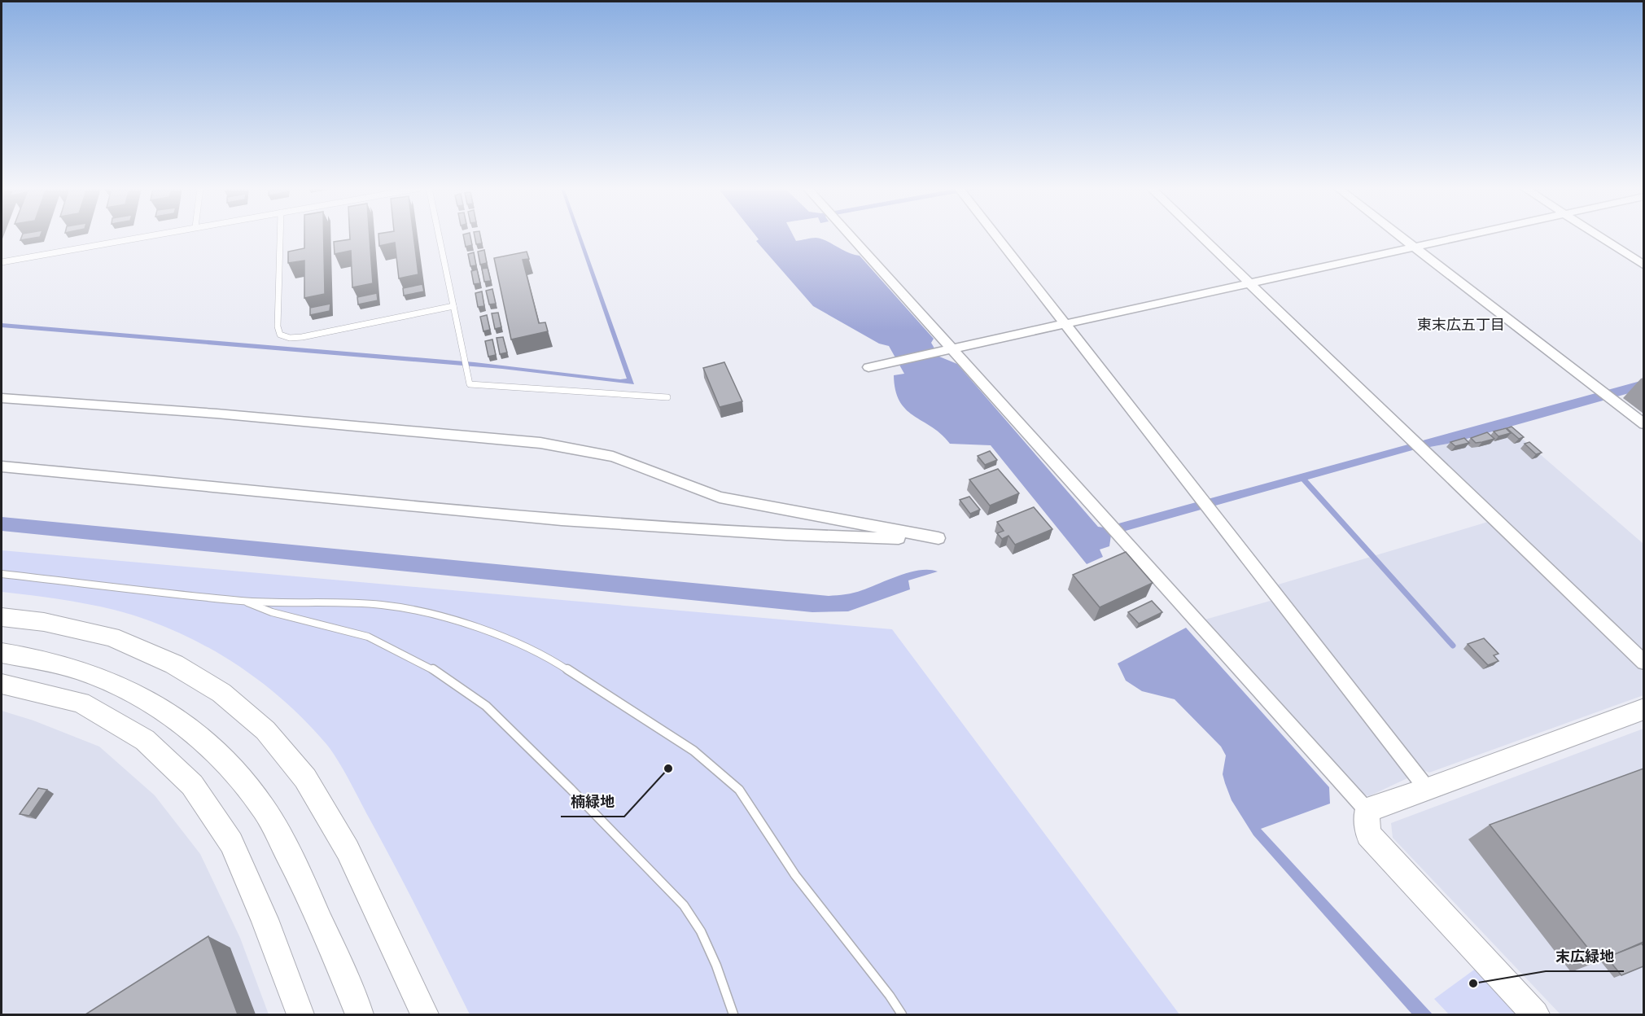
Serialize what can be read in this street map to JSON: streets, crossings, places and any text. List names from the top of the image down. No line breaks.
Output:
{"districts":["東末広五丁目"],"places":["楠緑地","末広緑地"]}
